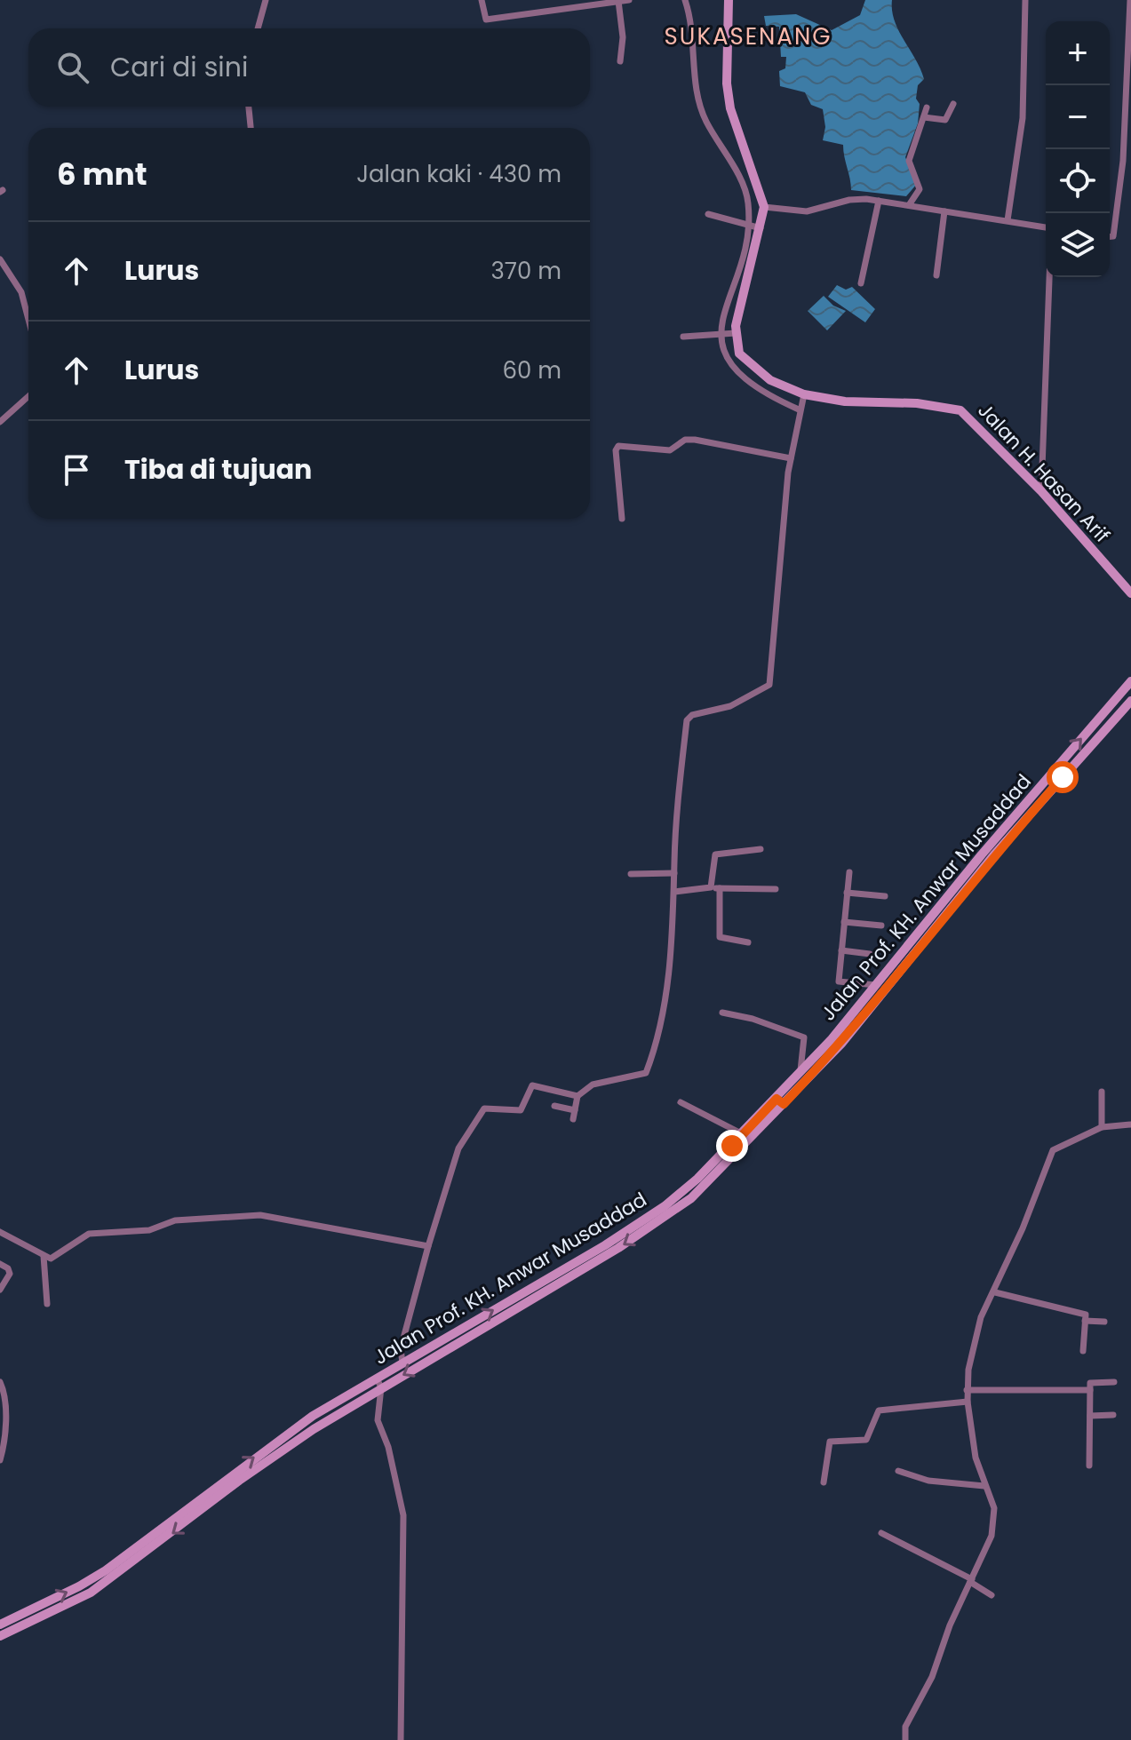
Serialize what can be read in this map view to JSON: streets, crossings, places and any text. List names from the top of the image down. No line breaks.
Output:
{"streets":{"street":["Jalan H. Hasan Arif","Jalan Prof. KH. Anwar Musaddad"]},"districts":["SUKASENANG"],"page":{"map_buttons":["+","−"],"search":"Cari di sini","heading":["6 mnt","Jalan kaki · 430 m"],"list":[["Lurus","370 m"],["Lurus","60 m"],"Tiba di tujuan"]}}
